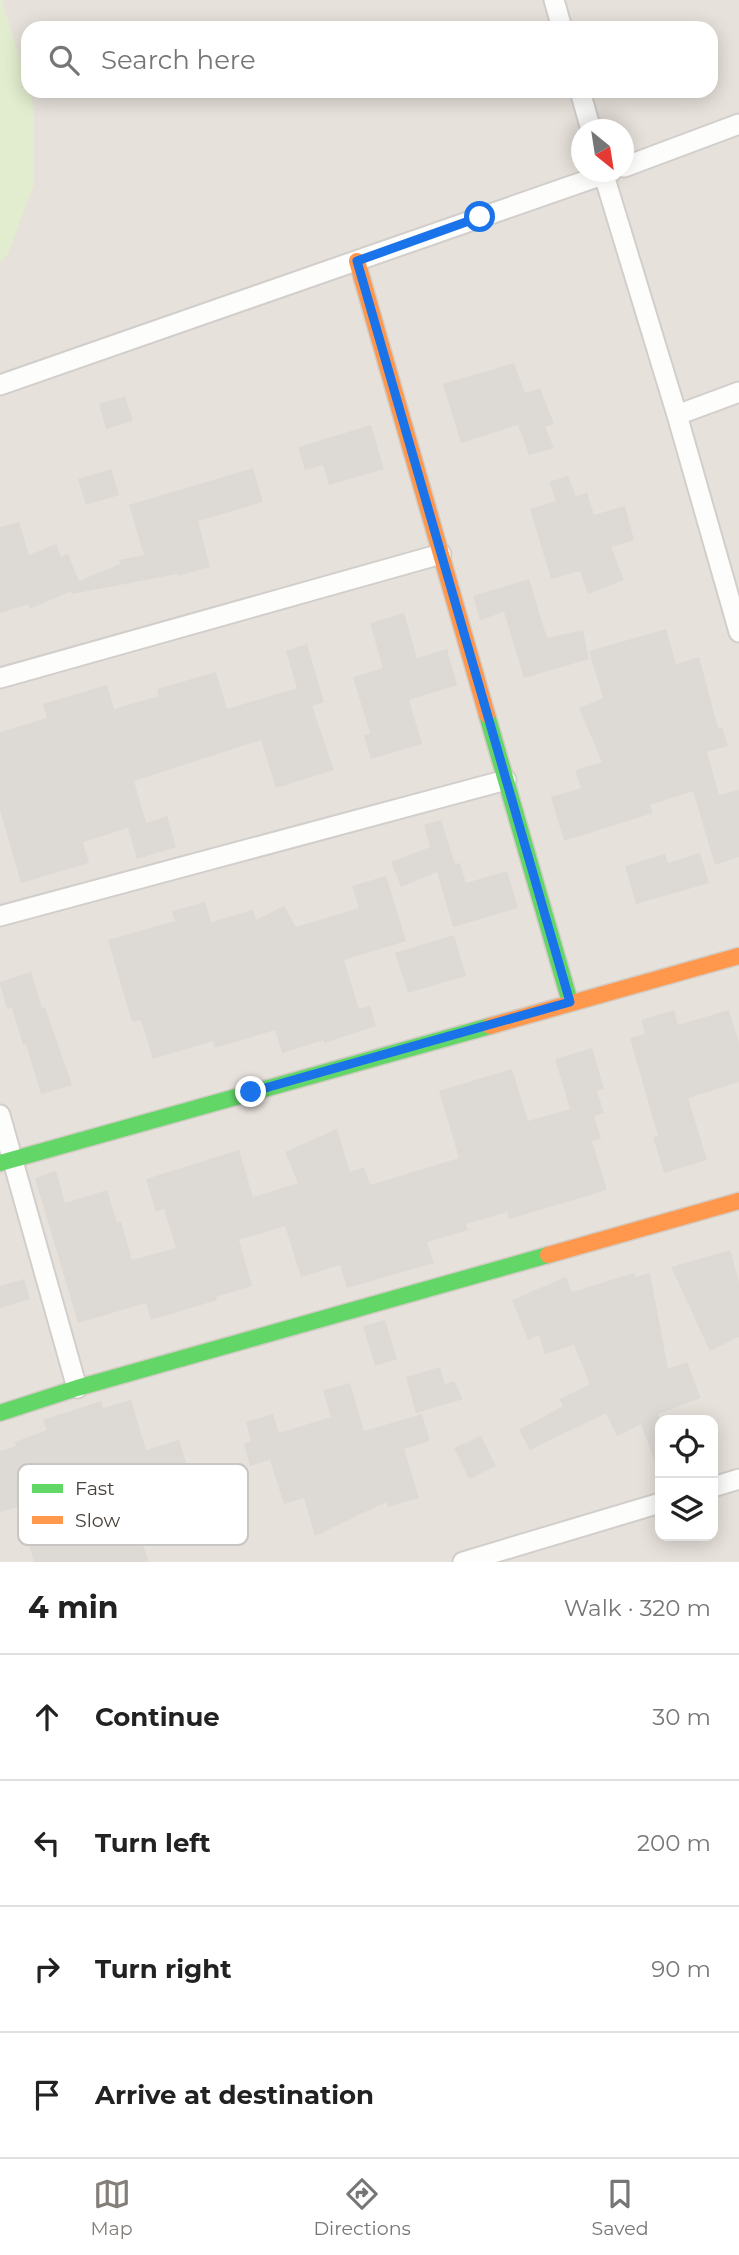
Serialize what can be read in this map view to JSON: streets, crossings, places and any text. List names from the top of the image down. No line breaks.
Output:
{"legend":["Fast","Slow"],"north":"bottom right","page":{"search":"Search here","heading":["4 min","Walk · 320 m"],"list":[["Continue","30 m"],["Turn left","200 m"],["Turn right","90 m"],"Arrive at destination"],"nav":["Map","Directions","Saved"]}}
